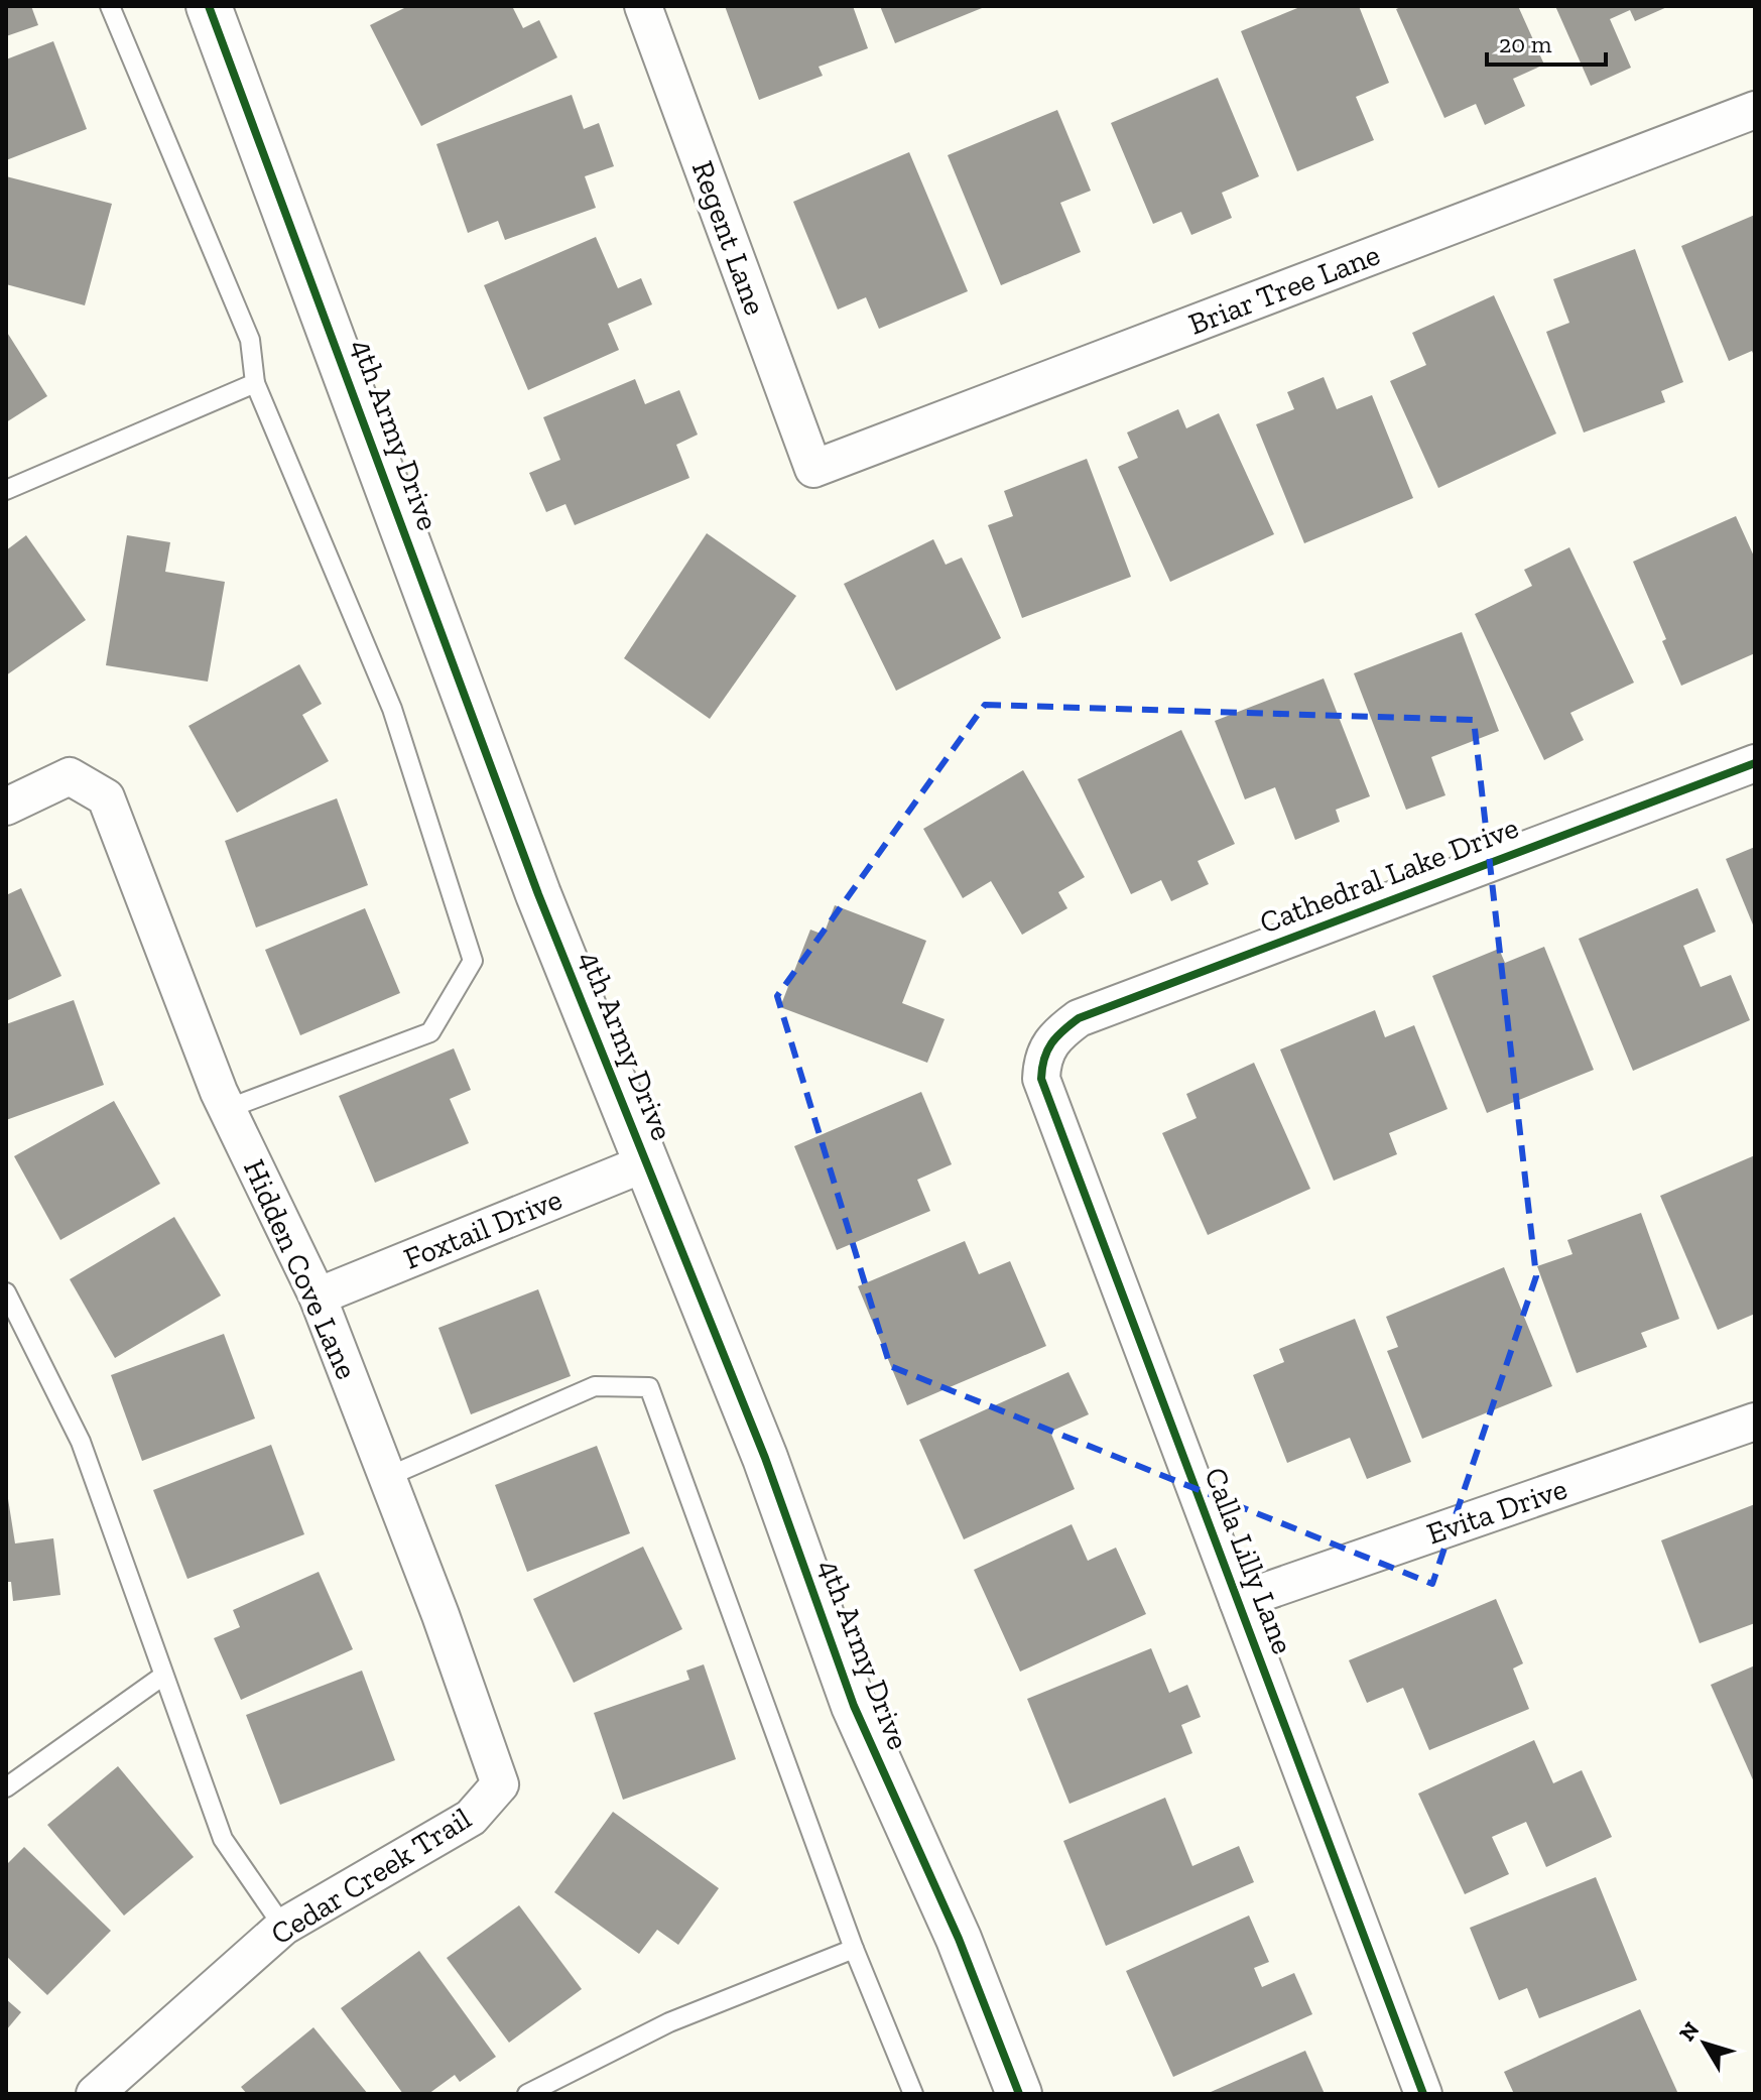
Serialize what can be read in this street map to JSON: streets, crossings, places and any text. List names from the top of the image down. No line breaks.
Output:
{"streets":{"street":["Regent Lane","Briar Tree Lane","4th Army Drive","Cathedral Lake Drive","Foxtail Drive","Hidden Cove Lane","Evita Drive","Calla Lilly Lane","Cedar Creek Trail"]},"crossings":[["Regent Lane","Briar Tree Lane"],["4th Army Drive","Foxtail Drive"],["Cathedral Lake Drive","Calla Lilly Lane"],["Foxtail Drive","Hidden Cove Lane"],["Hidden Cove Lane","Cedar Creek Trail"],["Evita Drive","Calla Lilly Lane"]],"scale_bar":"20 m","north":"top left"}
